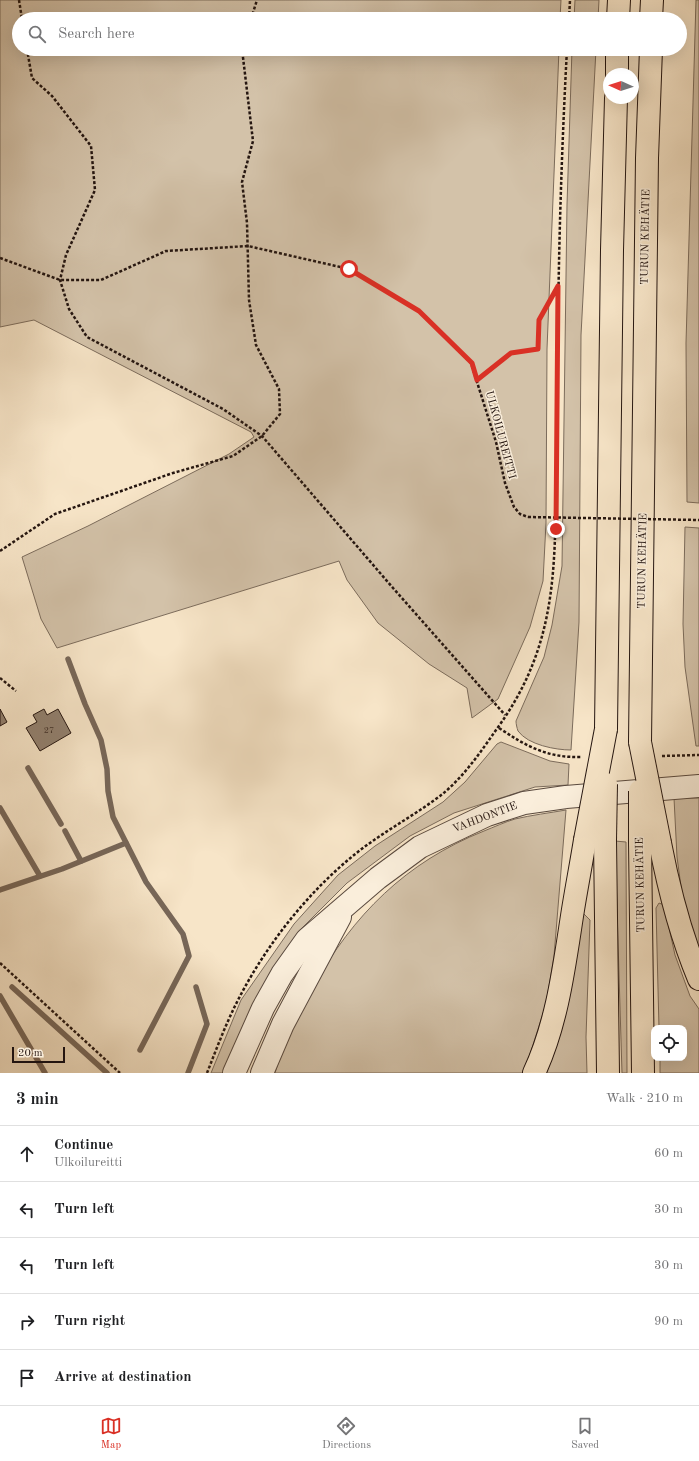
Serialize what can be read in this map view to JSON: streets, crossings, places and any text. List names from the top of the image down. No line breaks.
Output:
{"streets":{"highway":["TURUN KEHÄTIE"],"street":["VAHDONTIE"],"path":["ULKOILUREITTI"]},"house_numbers":["27"],"scale_bar":"20 m","north":"left","page":{"search":"Search here","scale":"20 m","heading":["3 min","Walk · 210 m"],"list":[["Continue","Ulkoilureitti","60 m"],["Turn left","30 m"],["Turn left","30 m"],["Turn right","90 m"],"Arrive at destination"],"nav":["Map","Directions","Saved"]}}
